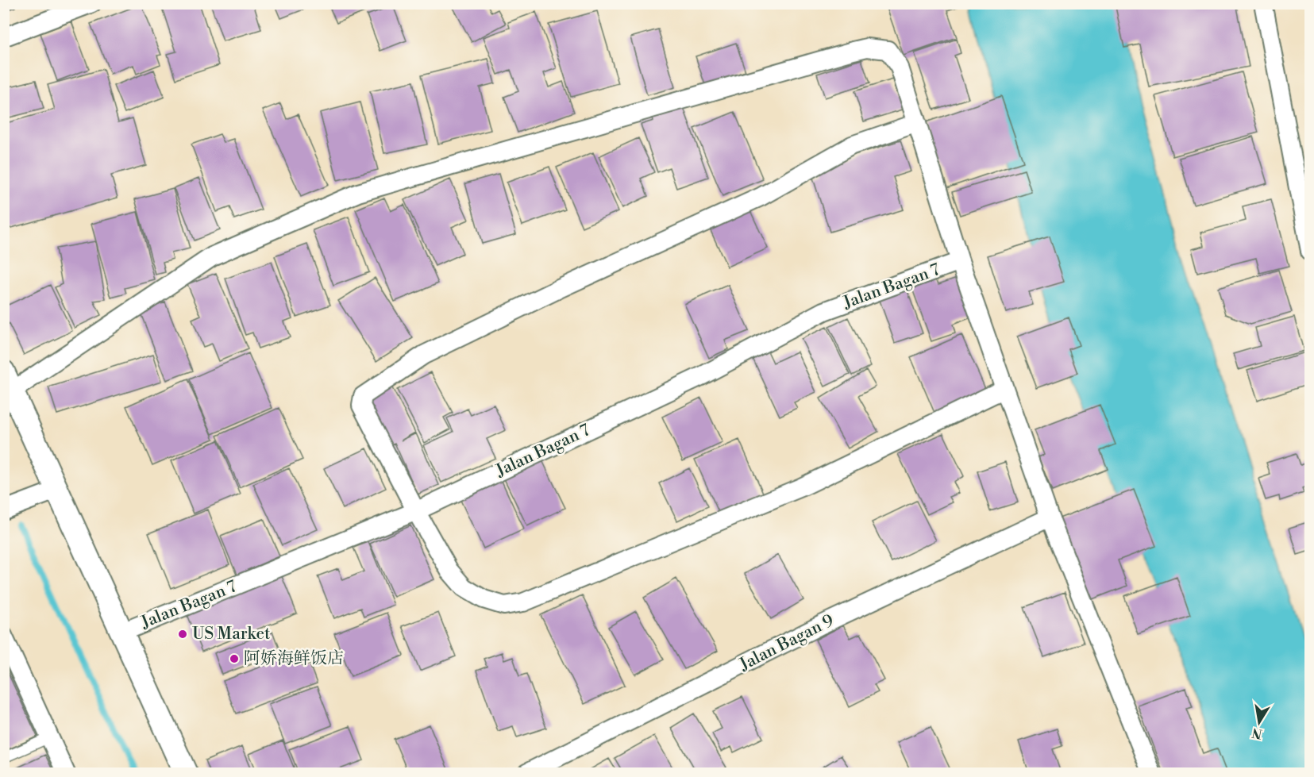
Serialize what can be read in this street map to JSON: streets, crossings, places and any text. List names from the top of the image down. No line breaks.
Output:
{"streets":{"street":["Jalan Bagan 7","Jalan Bagan 9"]},"places":["US Market","阿娇海鲜饭店"],"north":"bottom"}
